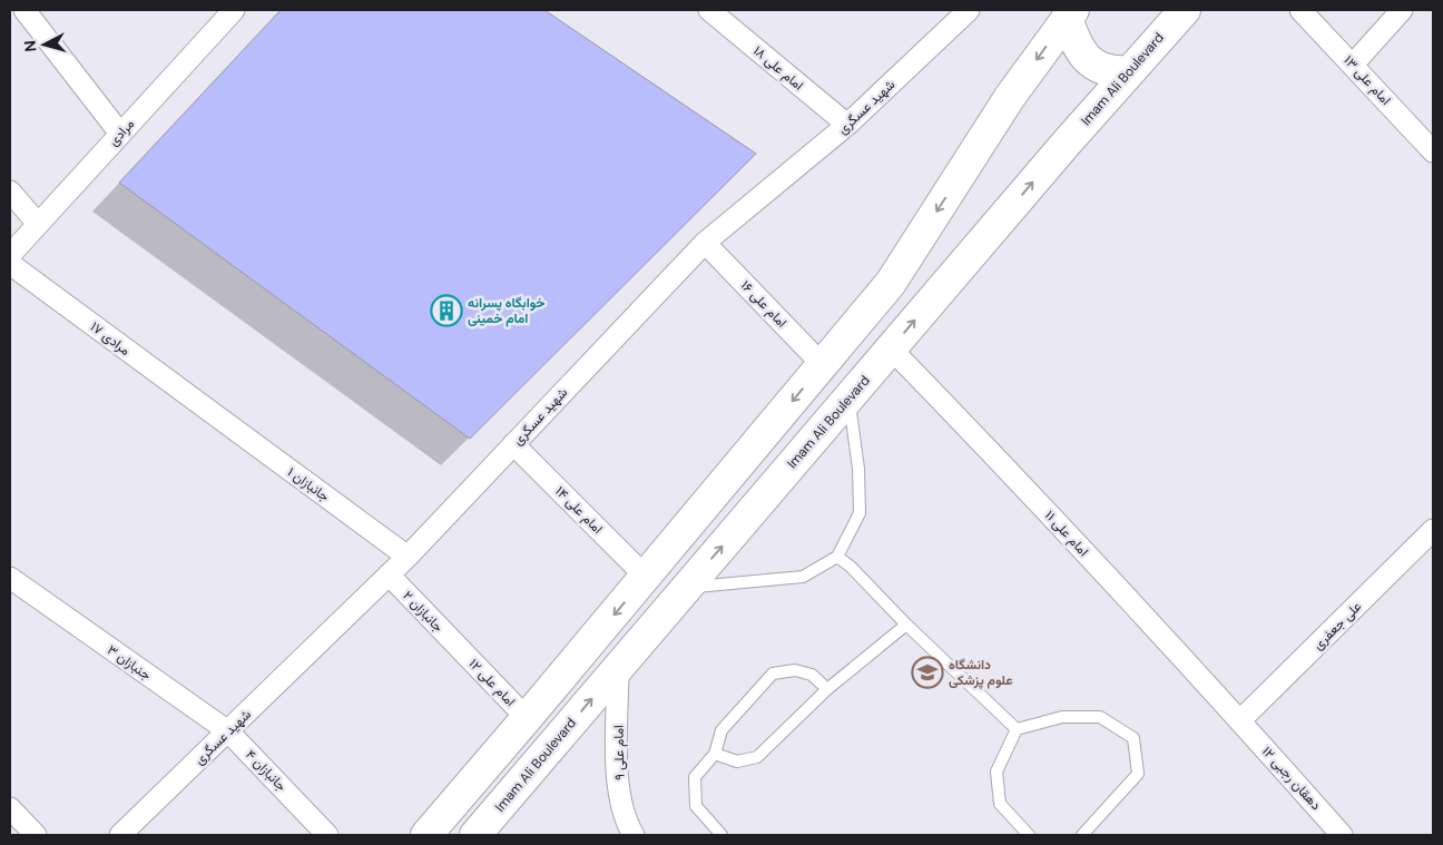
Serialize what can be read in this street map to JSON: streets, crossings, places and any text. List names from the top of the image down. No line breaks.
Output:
{"streets":{"main road":["Imam Ali Boulevard"],"street":["امام علی ۱۸","امام علی ۱‍۳","شهید عسگری","مرادی","امام علی ۱۶","مرادی ۱۷","جانبازان ۱","امام علی ۱۴","امام علی ۱۱","جانبازان ۲","علی جعفری","جنبازان ۳","امام علی ۱۲","امام علی ۹","جانبازان ۴","دهقان رجبی ۱۲"]},"crossings":[["امام علی ۱۸","شهید عسگری"],["Imam Ali Boulevard","امام علی ۱۱"],["Imam Ali Boulevard","امام علی ۹"],["شهید عسگری","امام علی ۱۶"],["شهید عسگری","جانبازان ۱"],["شهید عسگری","امام علی ۱۴"],["شهید عسگری","جانبازان ۲"],["شهید عسگری","جنبازان ۳"],["شهید عسگری","جانبازان ۴"],["مرادی ۱۷","جانبازان ۱"],["امام علی ۱۱","علی جعفری"],["امام علی ۱۱","دهقان رجبی ۱۲"],["جانبازان ۲","امام علی ۱۲"],["علی جعفری","دهقان رجبی ۱۲"],["جنبازان ۳","جانبازان ۴"]],"places":{"building":["خوابگاه پسرانه امام خمینی"],"school or university":["دانشگاه علوم پزشکی"]},"north":"left"}
